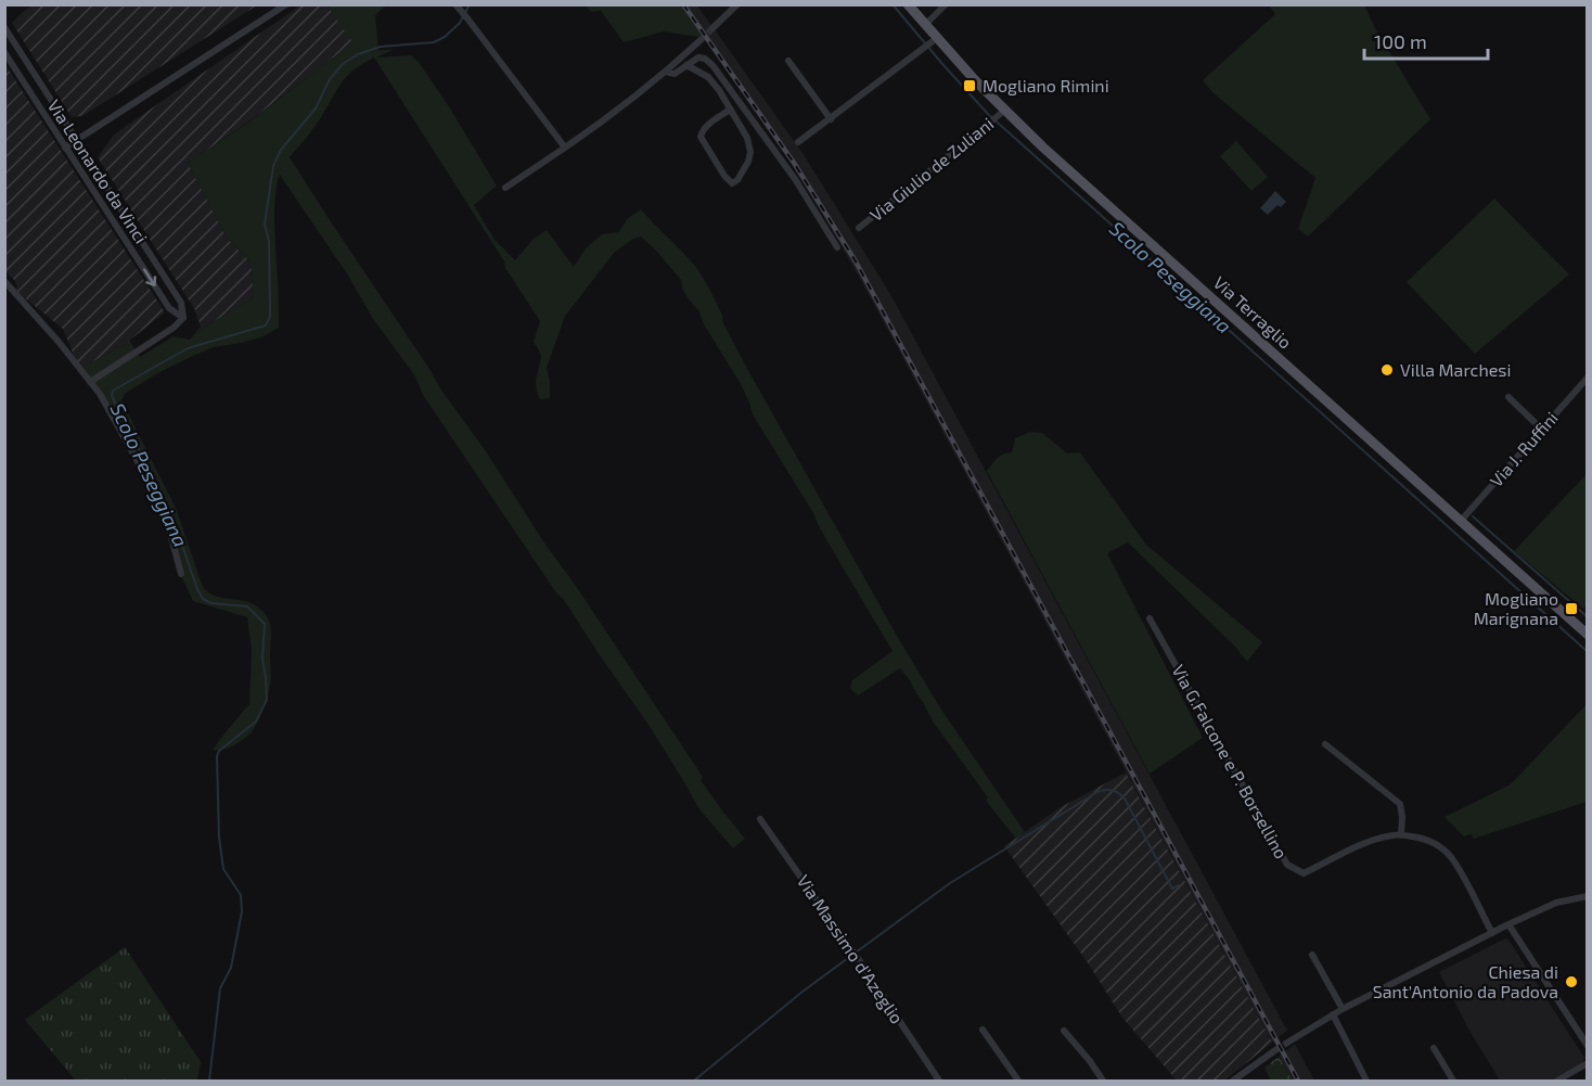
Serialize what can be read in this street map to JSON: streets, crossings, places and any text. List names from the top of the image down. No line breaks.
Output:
{"streets":{"main road":["Via Terraglio"],"street":["Via Giulio de Zuliani","Via Leonardo da Vinci","Via J. Ruffini","Via G.Falcone e P. Borsellino","Via Massimo d'Azeglio"]},"crossings":[["Via Giulio de Zuliani","Via Terraglio"],["Via Terraglio","Via J. Ruffini"]],"water":["Scolo Peseggiana"],"places":{"transit":["Mogliano Rimini","Mogliano Marignana"],"other":["Villa Marchesi","Chiesa di Sant'Antonio da Padova"]},"scale_bar":"100 m"}
